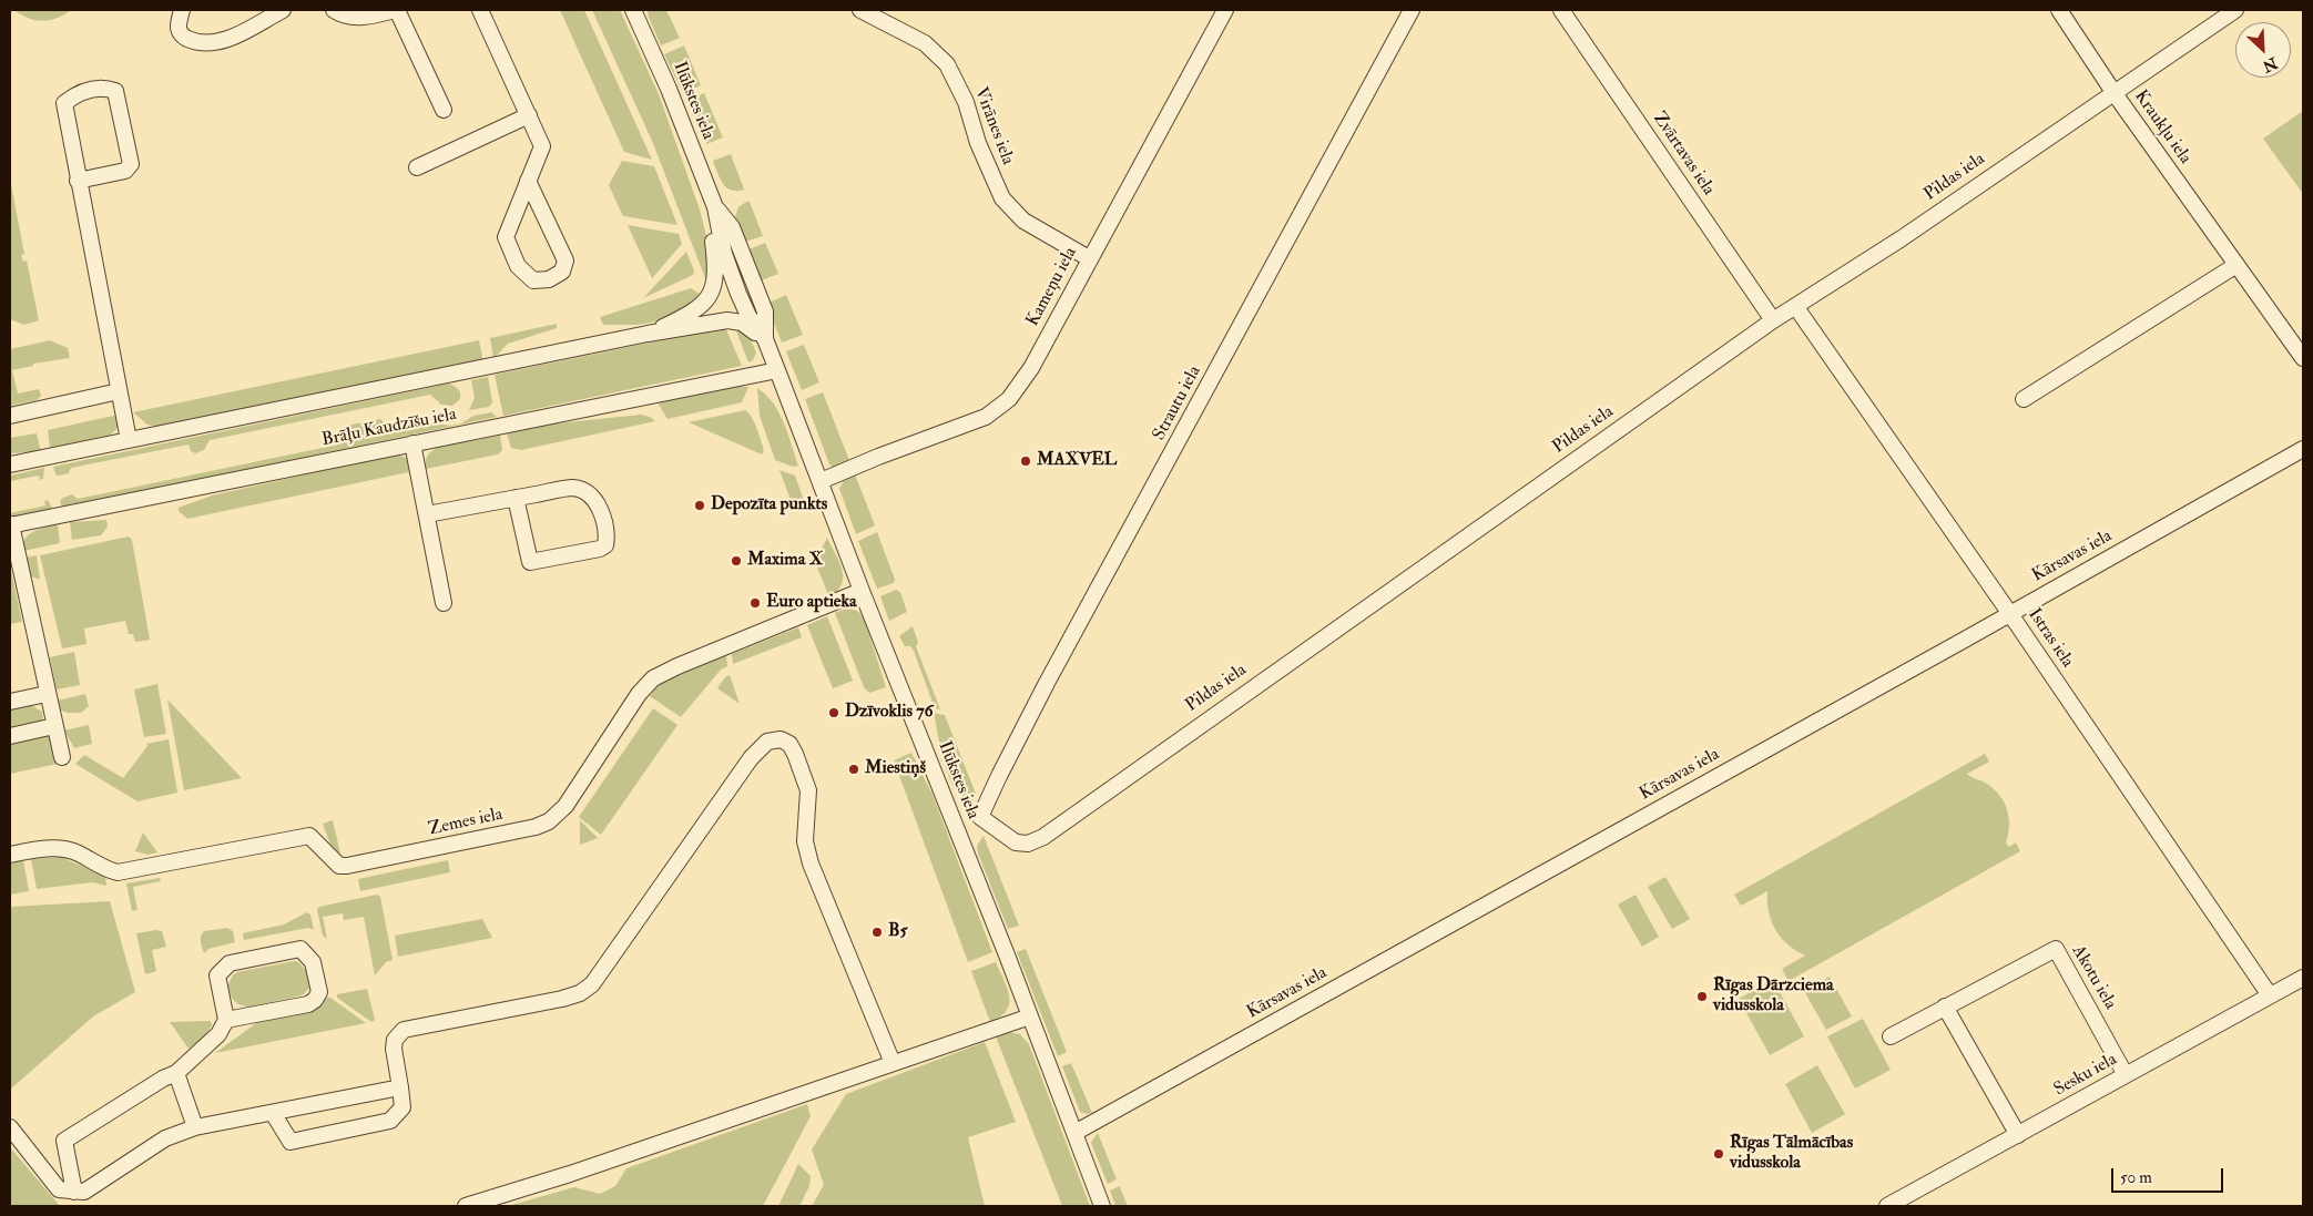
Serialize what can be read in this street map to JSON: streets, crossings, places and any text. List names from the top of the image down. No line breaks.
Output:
{"streets":{"street":["Ilūkstes iela","Virānes iela","Kraukļu iela","Zvārtavas iela","Pildas iela","Kameņu iela","Strautu iela","Brāļu Kaudzīšu iela","Kārsavas iela","Istras iela","Zemes iela","Akotu iela","Sesku iela"]},"crossings":[["Ilūkstes iela","Kameņu iela"],["Ilūkstes iela","Brāļu Kaudzīšu iela"],["Ilūkstes iela","Kārsavas iela"],["Ilūkstes iela","Zemes iela"],["Virānes iela","Kameņu iela"],["Kraukļu iela","Pildas iela"],["Zvārtavas iela","Pildas iela"],["Pildas iela","Strautu iela"],["Pildas iela","Istras iela"],["Kārsavas iela","Istras iela"],["Istras iela","Sesku iela"],["Akotu iela","Sesku iela"]],"places":["MAXVEL","Depozīta punkts","Maxima X","Euro aptieka","Dzīvoklis 76","Miestiņš","B5","Rīgas Dārzciema vidusskola","Rīgas Tālmācības vidusskola"],"scale_bar":"50 m","north":"bottom right"}
